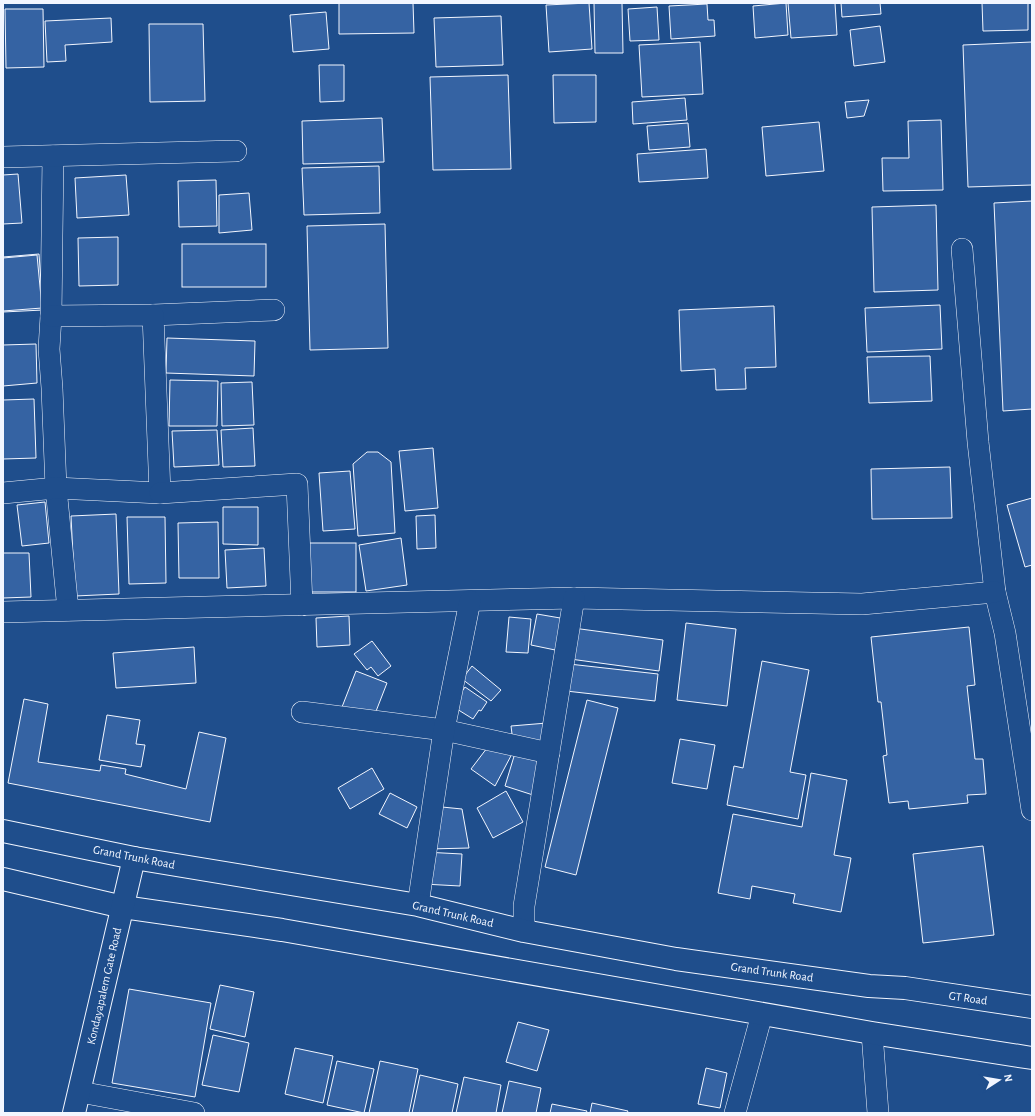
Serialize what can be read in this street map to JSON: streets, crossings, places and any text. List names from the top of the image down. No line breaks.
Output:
{"streets":{"main road":["Grand Trunk Road","Kondayapalem Gate Road","GT Road"]},"crossings":[["Grand Trunk Road","Kondayapalem Gate Road"],["Grand Trunk Road","GT Road"]],"north":"right"}
